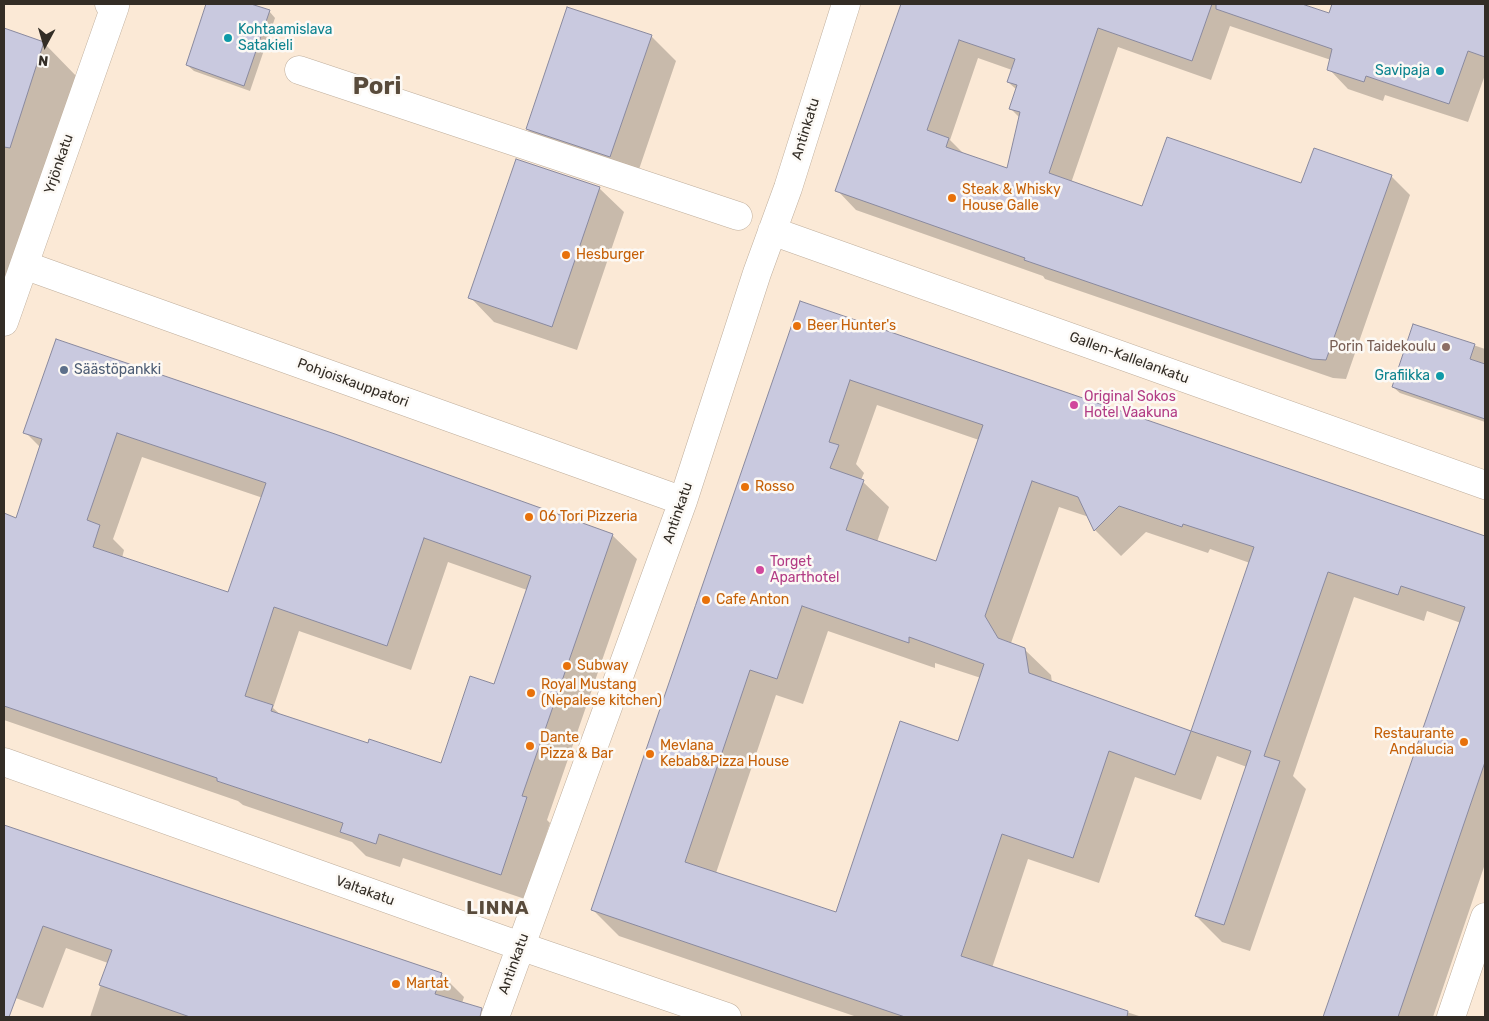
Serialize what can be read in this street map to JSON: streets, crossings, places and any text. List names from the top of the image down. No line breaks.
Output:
{"streets":{"street":["Antinkatu","Yrjönkatu","Gallen-Kallelankatu","Pohjoiskauppatori","Valtakatu"]},"crossings":[["Antinkatu","Gallen-Kallelankatu"],["Antinkatu","Pohjoiskauppatori"],["Antinkatu","Valtakatu"],["Yrjönkatu","Pohjoiskauppatori"]],"districts":["Pori","LINNA"],"places":["Kohtaamislava Satakieli","Savipaja","Steak & Whisky House Galle","Hesburger","Beer Hunter's","Porin Taidekoulu","Säästöpankki","Grafiikka","Original Sokos Hotel Vaakuna","Rosso","06 Tori Pizzeria","Torget Aparthotel","Cafe Anton","Subway","Royal Mustang (Nepalese kitchen)","Restaurante Andalucia","Dante Pizza & Bar","Mevlana Kebab&Pizza House","Martat"],"north":"bottom"}
